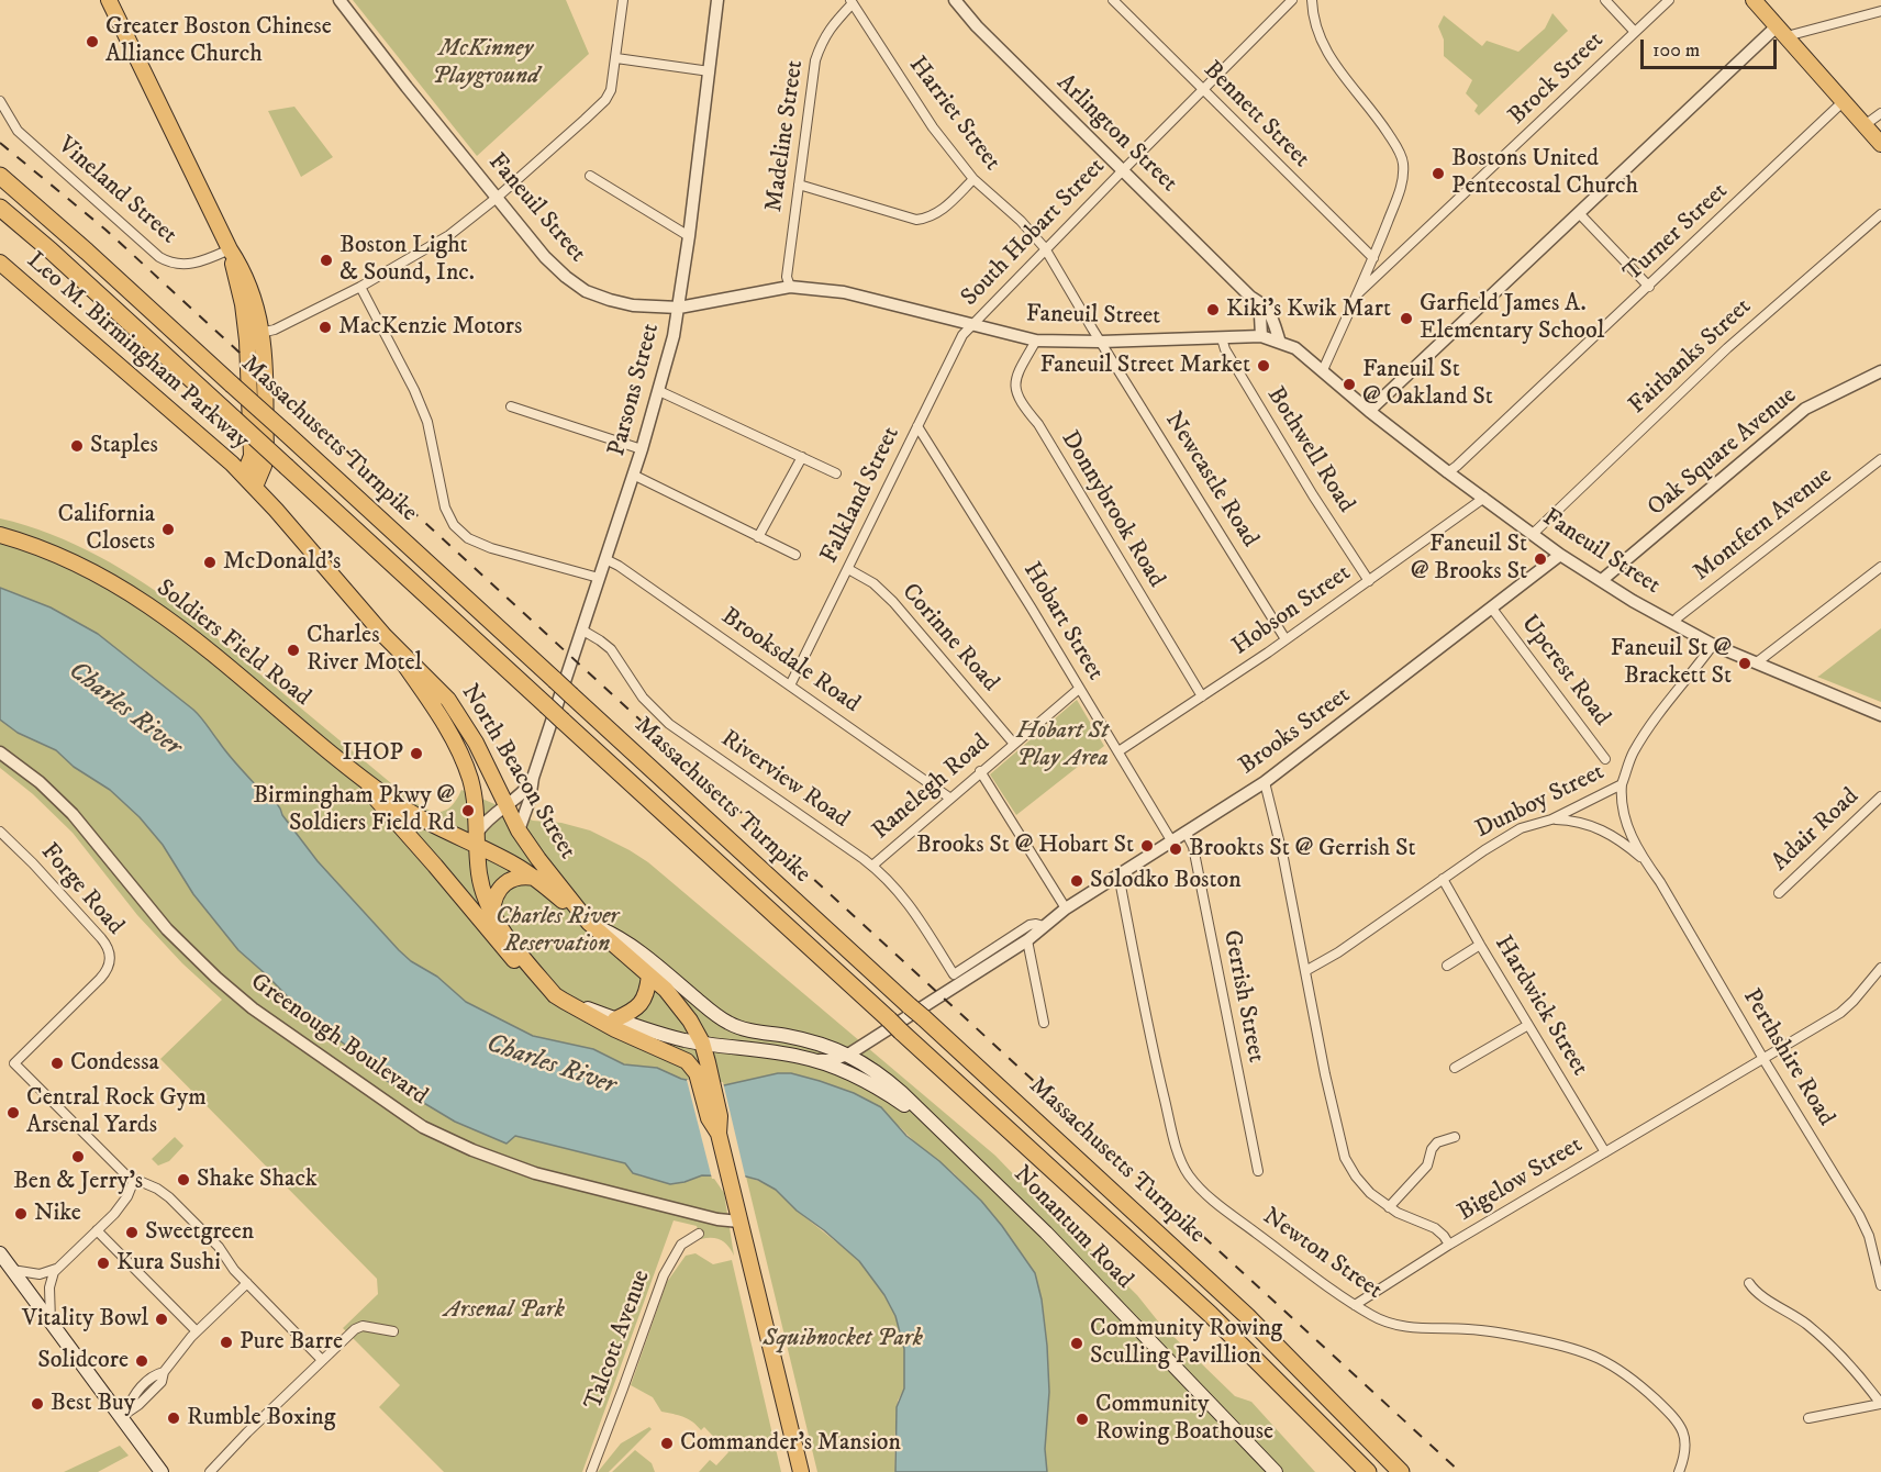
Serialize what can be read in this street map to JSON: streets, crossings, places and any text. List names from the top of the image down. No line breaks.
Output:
{"streets":{"highway":["Massachusetts Turnpike"],"main road":["Leo M. Birmingham Parkway","Soldiers Field Road","North Beacon Street","Nonantum Road"],"street":["Brock Street","Harriet Street","Bennett Street","Arlington Street","Madeline Street","Vineland Street","Faneuil Street","South Hobart Street","Turner Street","Fairbanks Street","Parsons Street","Bothwell Road","Oak Square Avenue","Newcastle Road","Falkland Street","Donnybrook Road","Montfern Avenue","Hobson Street","Hobart Street","Corinne Road","Brooksdale Road","Upcrest Road","Brooks Street","Riverview Road","Ranelegh Road","Dunboy Street","Adair Road","Forge Road","Gerrish Street","Hardwick Street","Greenough Boulevard","Perthshire Road","Bigelow Street","Newton Street","Talcott Avenue"]},"crossings":[["Harriet Street","Madeline Street"],["Harriet Street","Faneuil Street"],["Harriet Street","South Hobart Street"],["Harriet Street","Newcastle Road"],["Bennett Street","South Hobart Street"],["Arlington Street","Faneuil Street"],["Arlington Street","South Hobart Street"],["Madeline Street","Faneuil Street"],["Faneuil Street","South Hobart Street"],["Faneuil Street","Turner Street"],["Faneuil Street","Fairbanks Street"],["Faneuil Street","Parsons Street"],["Faneuil Street","Bothwell Road"],["Faneuil Street","Oak Square Avenue"],["Faneuil Street","Newcastle Road"],["Faneuil Street","Falkland Street"],["Faneuil Street","Donnybrook Road"],["Faneuil Street","Montfern Avenue"],["Faneuil Street","Hobson Street"],["Faneuil Street","Brooks Street"],["Faneuil Street","Dunboy Street"],["South Hobart Street","Falkland Street"],["Leo M. Birmingham Parkway","North Beacon Street"],["Parsons Street","Soldiers Field Road"],["Parsons Street","Brooksdale Road"],["Parsons Street","North Beacon Street"],["Parsons Street","Riverview Road"],["Bothwell Road","Hobson Street"],["Newcastle Road","Hobson Street"],["Falkland Street","Hobart Street"],["Falkland Street","Corinne Road"],["Falkland Street","Brooksdale Road"],["Donnybrook Road","Hobson Street"],["Hobson Street","Hobart Street"],["Hobart Street","Brooks Street"],["Hobart Street","Ranelegh Road"],["Corinne Road","Ranelegh Road"],["Soldiers Field Road","North Beacon Street"],["Soldiers Field Road","Nonantum Road"],["Brooksdale Road","Ranelegh Road"],["Upcrest Road","Brooks Street"],["Brooks Street","Riverview Road"],["Brooks Street","Gerrish Street"],["Brooks Street","Bigelow Street"],["Brooks Street","Nonantum Road"],["Brooks Street","Newton Street"],["North Beacon Street","Greenough Boulevard"],["North Beacon Street","Nonantum Road"],["Riverview Road","Ranelegh Road"],["Dunboy Street","Hardwick Street"],["Dunboy Street","Perthshire Road"],["Dunboy Street","Bigelow Street"],["Hardwick Street","Bigelow Street"],["Perthshire Road","Bigelow Street"]],"water":["Charles River"],"parks":["McKinney Playground","Hobart St Play Area","Charles River Reservation","Arsenal Park","Squibnocket Park"],"places":["Greater Boston Chinese Alliance Church","Bostons United Pentecostal Church","Boston Light & Sound, Inc.","Kiki's Kwik Mart","Garfield James A. Elementary School","MacKenzie Motors","Faneuil Street Market","Faneuil St @ Oakland St","Staples","California Closets","Faneuil St @ Brooks St","McDonald's","Charles River Motel","Faneuil St @ Brackett St","IHOP","Birmingham Pkwy @ Soldiers Field Rd","Brooks St @ Hobart St","Brookts St @ Gerrish St","Solodko Boston","Condessa","Central Rock Gym Arsenal Yards","Ben & Jerry's","Shake Shack","Nike","Sweetgreen","Kura Sushi","Vitality Bowl","Pure Barre","Community Rowing Sculling Pavillion","Solidcore","Best Buy","Rumble Boxing","Community Rowing Boathouse","Commander's Mansion"],"scale_bar":"100 m"}
